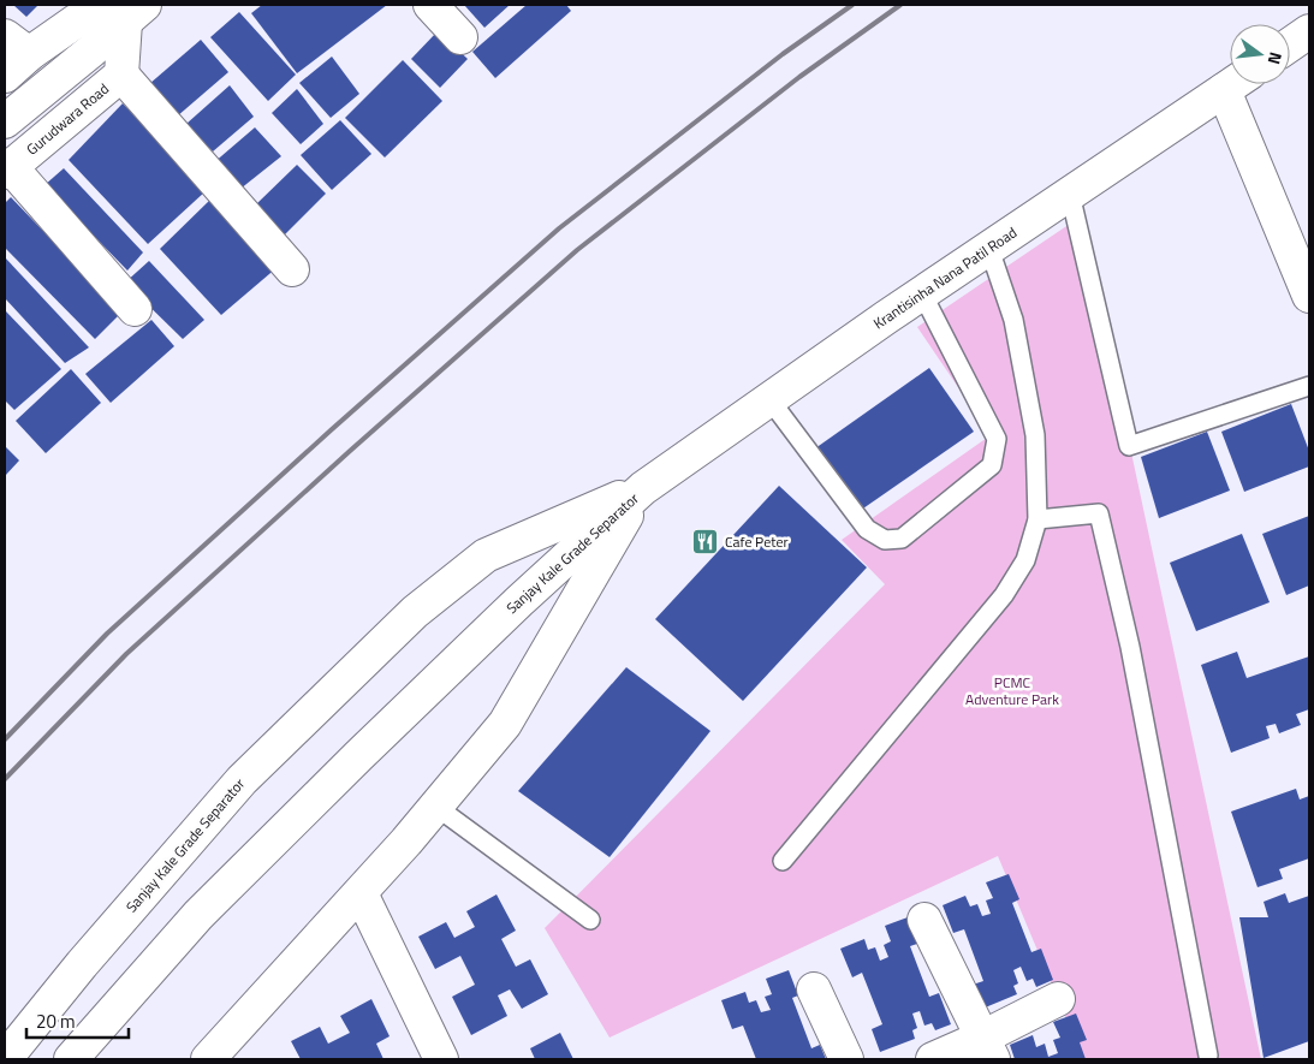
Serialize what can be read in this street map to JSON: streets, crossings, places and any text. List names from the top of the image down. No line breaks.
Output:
{"streets":{"main road":["Gurudwara Road","Krantisinha Nana Patil Road","Sanjay Kale Grade Separator"]},"crossings":[["Krantisinha Nana Patil Road","Sanjay Kale Grade Separator"]],"parks":["PCMC Adventure Park"],"places":{"restaurant":["Cafe Peter"]},"scale_bar":"20 m","north":"right"}
